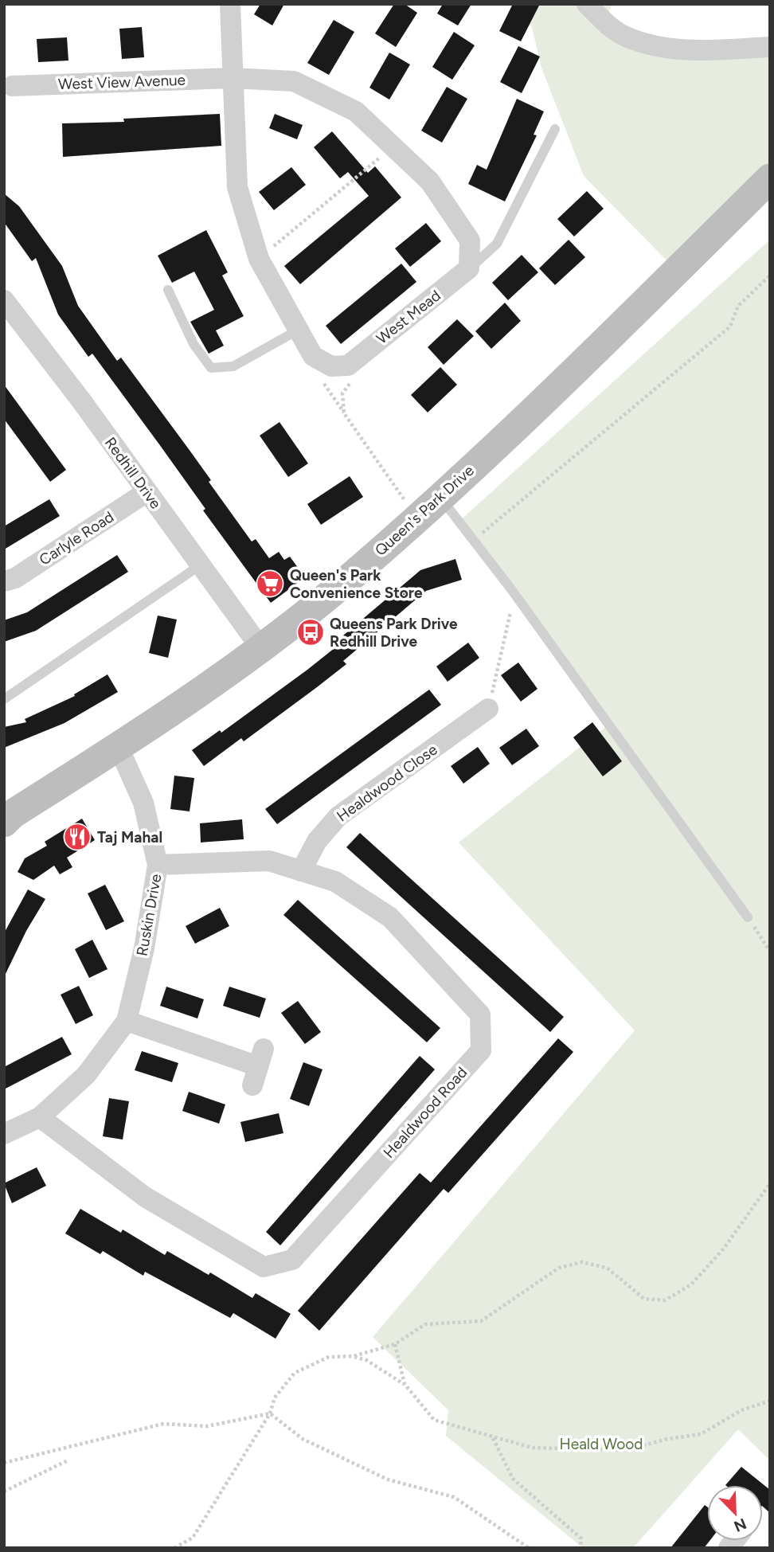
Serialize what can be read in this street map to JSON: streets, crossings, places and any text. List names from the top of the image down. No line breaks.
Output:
{"streets":{"street":["West View Avenue","West Mead","Redhill Drive","Queen's Park Drive","Carlyle Road","Healdwood Close","Ruskin Drive","Healdwood Road"]},"crossings":[["West View Avenue","West Mead"],["Redhill Drive","Queen's Park Drive"],["Redhill Drive","Carlyle Road"],["Queen's Park Drive","Ruskin Drive"],["Healdwood Close","Healdwood Road"],["Ruskin Drive","Healdwood Road"]],"parks":["Heald Wood"],"places":{"supermarket":["Queen's Park Convenience Store"],"bus stop":["Queens Park Drive Redhill Drive"],"restaurant":["Taj Mahal"]},"north":"bottom right"}
